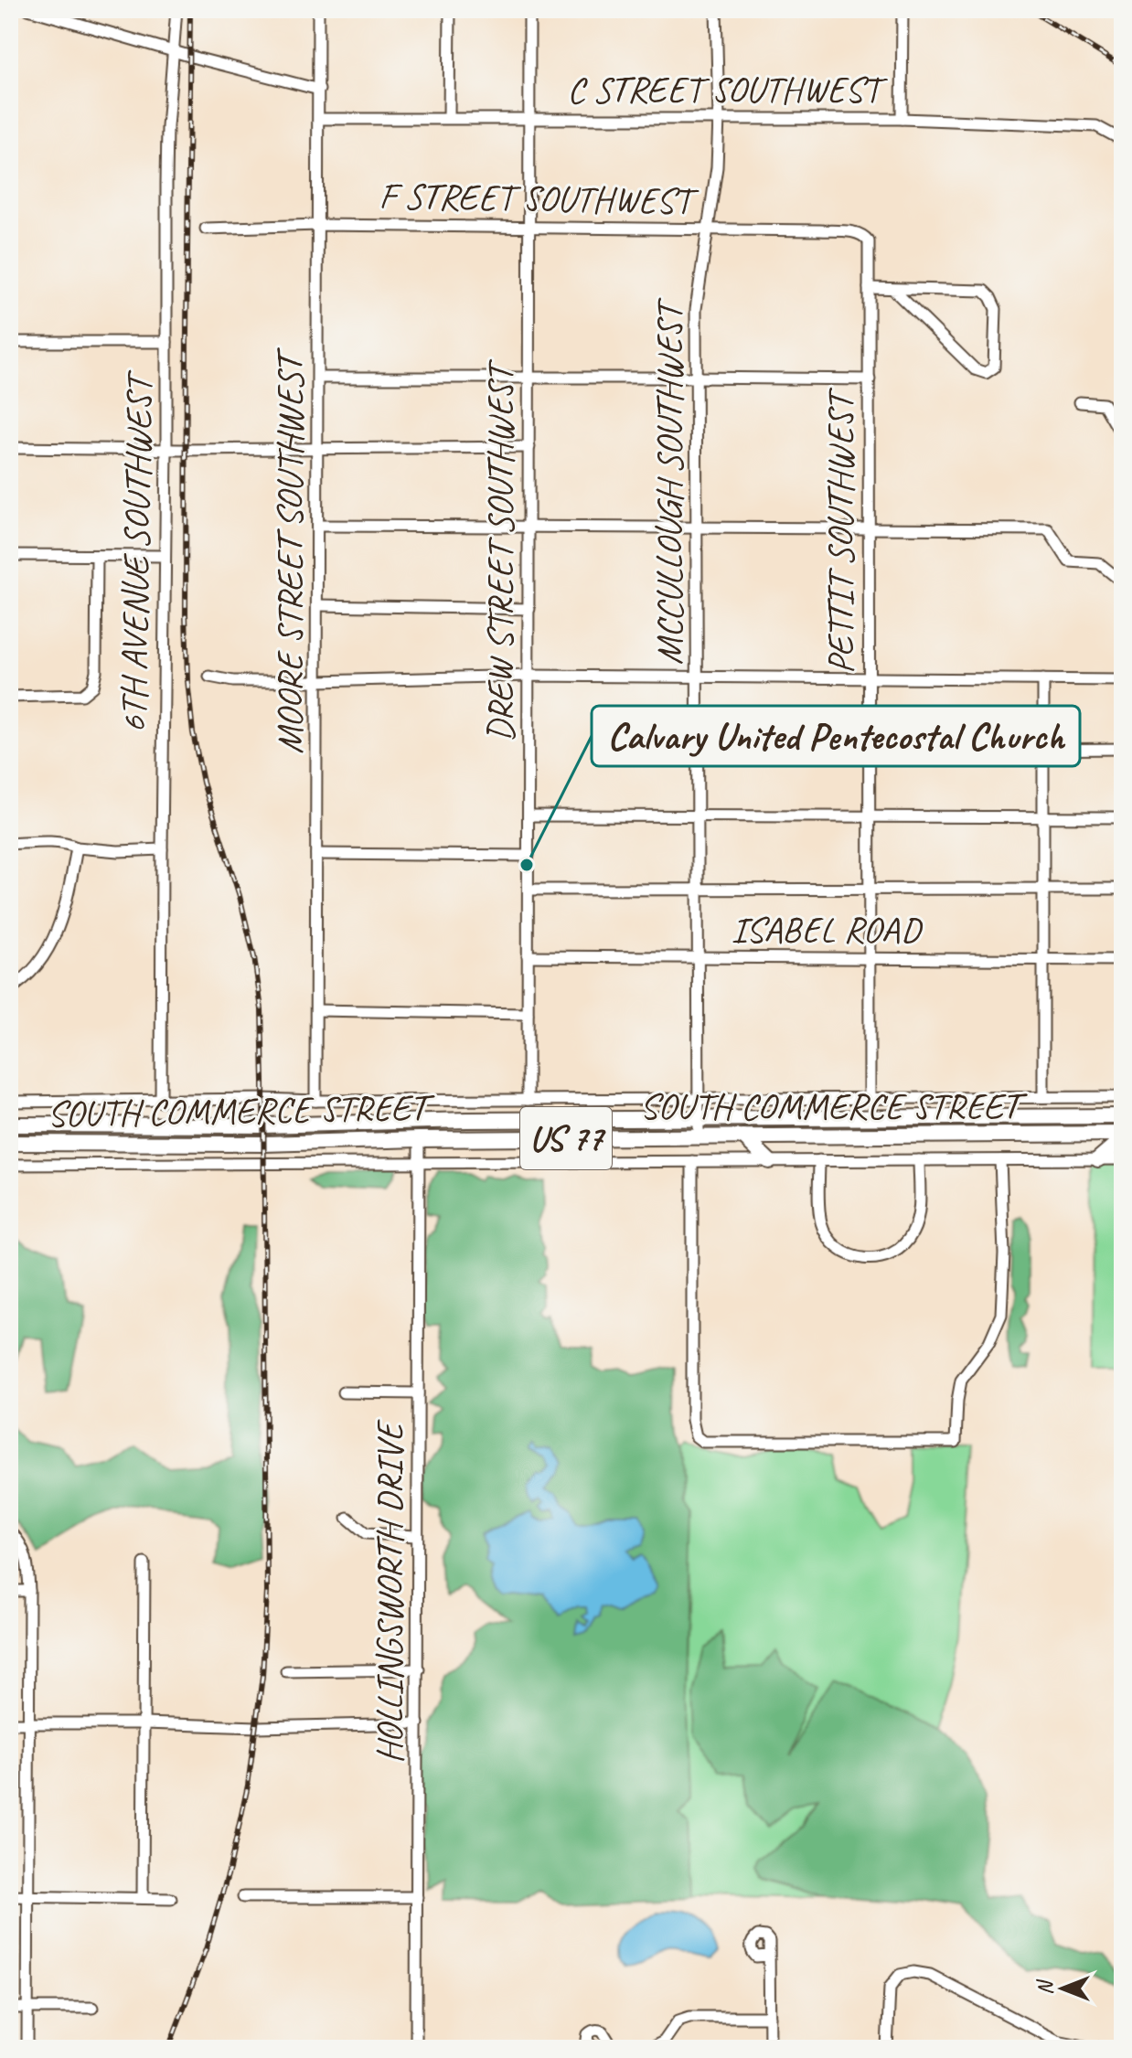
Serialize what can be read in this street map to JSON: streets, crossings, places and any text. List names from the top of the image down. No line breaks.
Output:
{"streets":{"main road":["SOUTH COMMERCE STREET","US 77"],"street":["C STREET SOUTHWEST","F STREET SOUTHWEST","MCCULLOUGH SOUTHWEST","PETTIT SOUTHWEST","DREW STREET SOUTHWEST","6TH AVENUE SOUTHWEST","MOORE STREET SOUTHWEST","ISABEL ROAD","HOLLINGSWORTH DRIVE"]},"crossings":[["C STREET SOUTHWEST","MCCULLOUGH SOUTHWEST"],["C STREET SOUTHWEST","DREW STREET SOUTHWEST"],["C STREET SOUTHWEST","MOORE STREET SOUTHWEST"],["F STREET SOUTHWEST","MCCULLOUGH SOUTHWEST"],["F STREET SOUTHWEST","PETTIT SOUTHWEST"],["F STREET SOUTHWEST","DREW STREET SOUTHWEST"],["F STREET SOUTHWEST","MOORE STREET SOUTHWEST"],["MCCULLOUGH SOUTHWEST","ISABEL ROAD"],["MCCULLOUGH SOUTHWEST","SOUTH COMMERCE STREET"],["PETTIT SOUTHWEST","ISABEL ROAD"],["DREW STREET SOUTHWEST","ISABEL ROAD"],["SOUTH COMMERCE STREET","HOLLINGSWORTH DRIVE"]],"places":["Calvary United Pentecostal Church"],"north":"left"}
